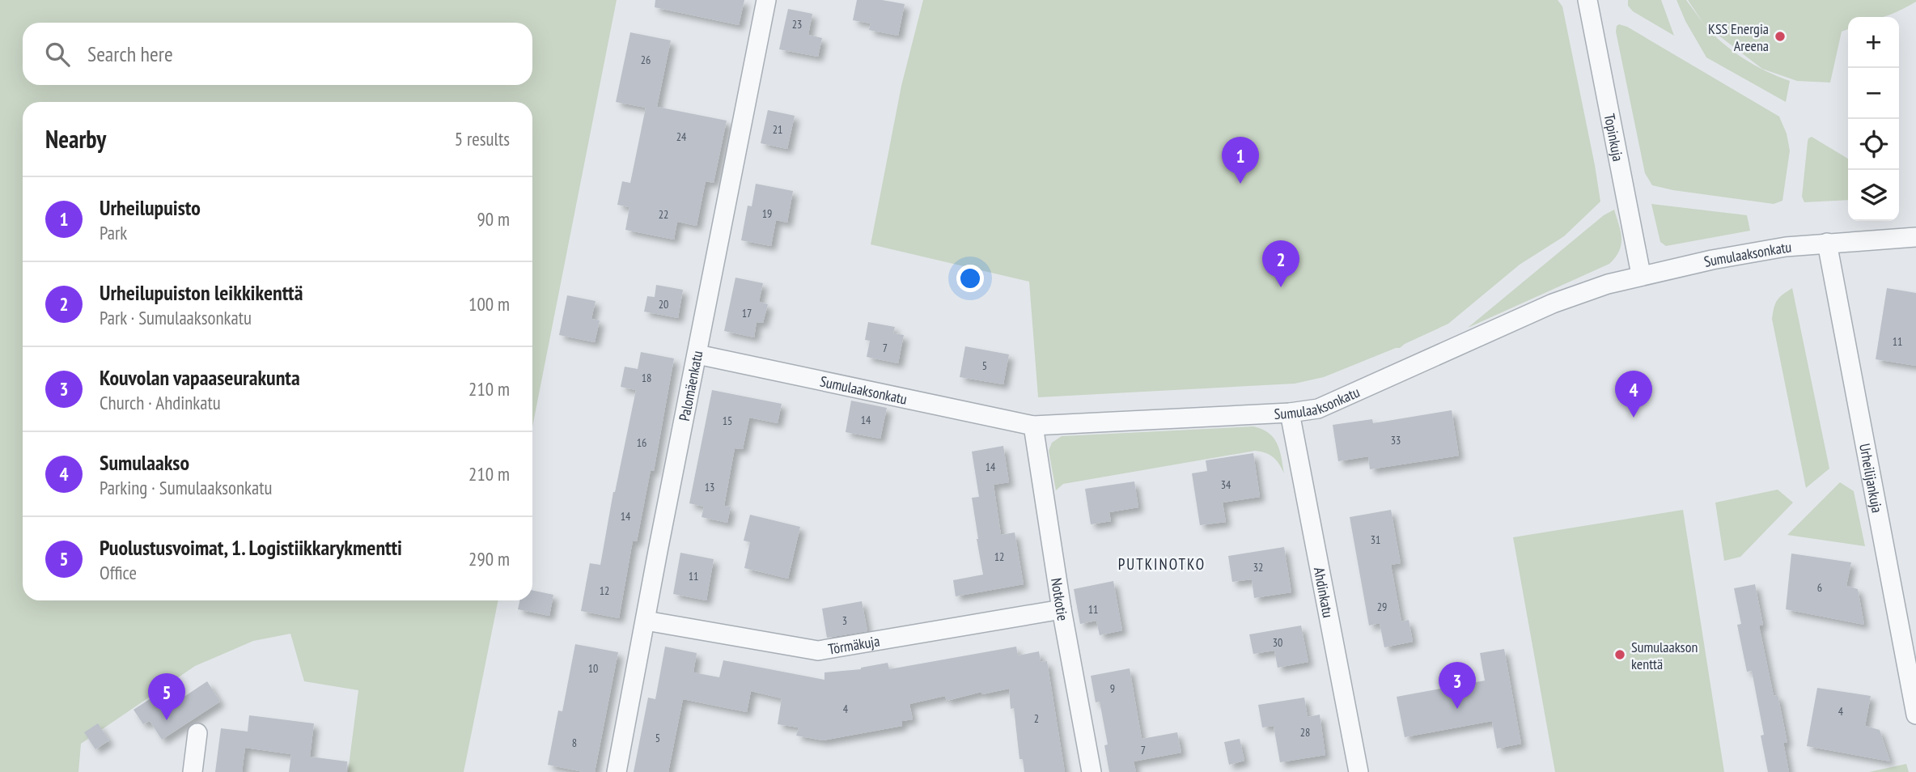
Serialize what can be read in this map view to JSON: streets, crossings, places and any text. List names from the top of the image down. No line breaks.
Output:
{"streets":{"street":["Topinkuja","Sumulaaksonkatu","Palomäenkatu","Urheilijankuja","Ahdinkatu","Notkotie","Törmäkuja"]},"crossings":[["Topinkuja","Sumulaaksonkatu"],["Sumulaaksonkatu","Palomäenkatu"],["Sumulaaksonkatu","Urheilijankuja"],["Sumulaaksonkatu","Ahdinkatu"],["Sumulaaksonkatu","Notkotie"],["Palomäenkatu","Törmäkuja"],["Notkotie","Törmäkuja"]],"districts":["PUTKINOTKO"],"places":["KSS Energia Areena","Sumulaakson kenttä"],"house_numbers":["23","26","21","24","19","22","20","17","11","7","5","18","14","15","33","16","14","34","13","14","31","12","32","11","6","12","29","11","3","30","10","9","4","4","2","28","5","8","7"],"page":{"map_buttons":["+","−"],"search":"Search here","heading":["Nearby","5 results"],"pins":["1","2","4","3","5"],"list":[{"mark":"1","name":"Urheilupuisto","note":"Park","value":"90 m"},{"mark":"2","name":"Urheilupuiston leikkikenttä","note":"Park · Sumulaaksonkatu","value":"100 m"},{"mark":"3","name":"Kouvolan vapaaseurakunta","note":"Church · Ahdinkatu","value":"210 m"},{"mark":"4","name":"Sumulaakso","note":"Parking · Sumulaaksonkatu","value":"210 m"},{"mark":"5","name":"Puolustusvoimat, 1. Logistiikkarykmentti","note":"Office","value":"290 m"}]}}
